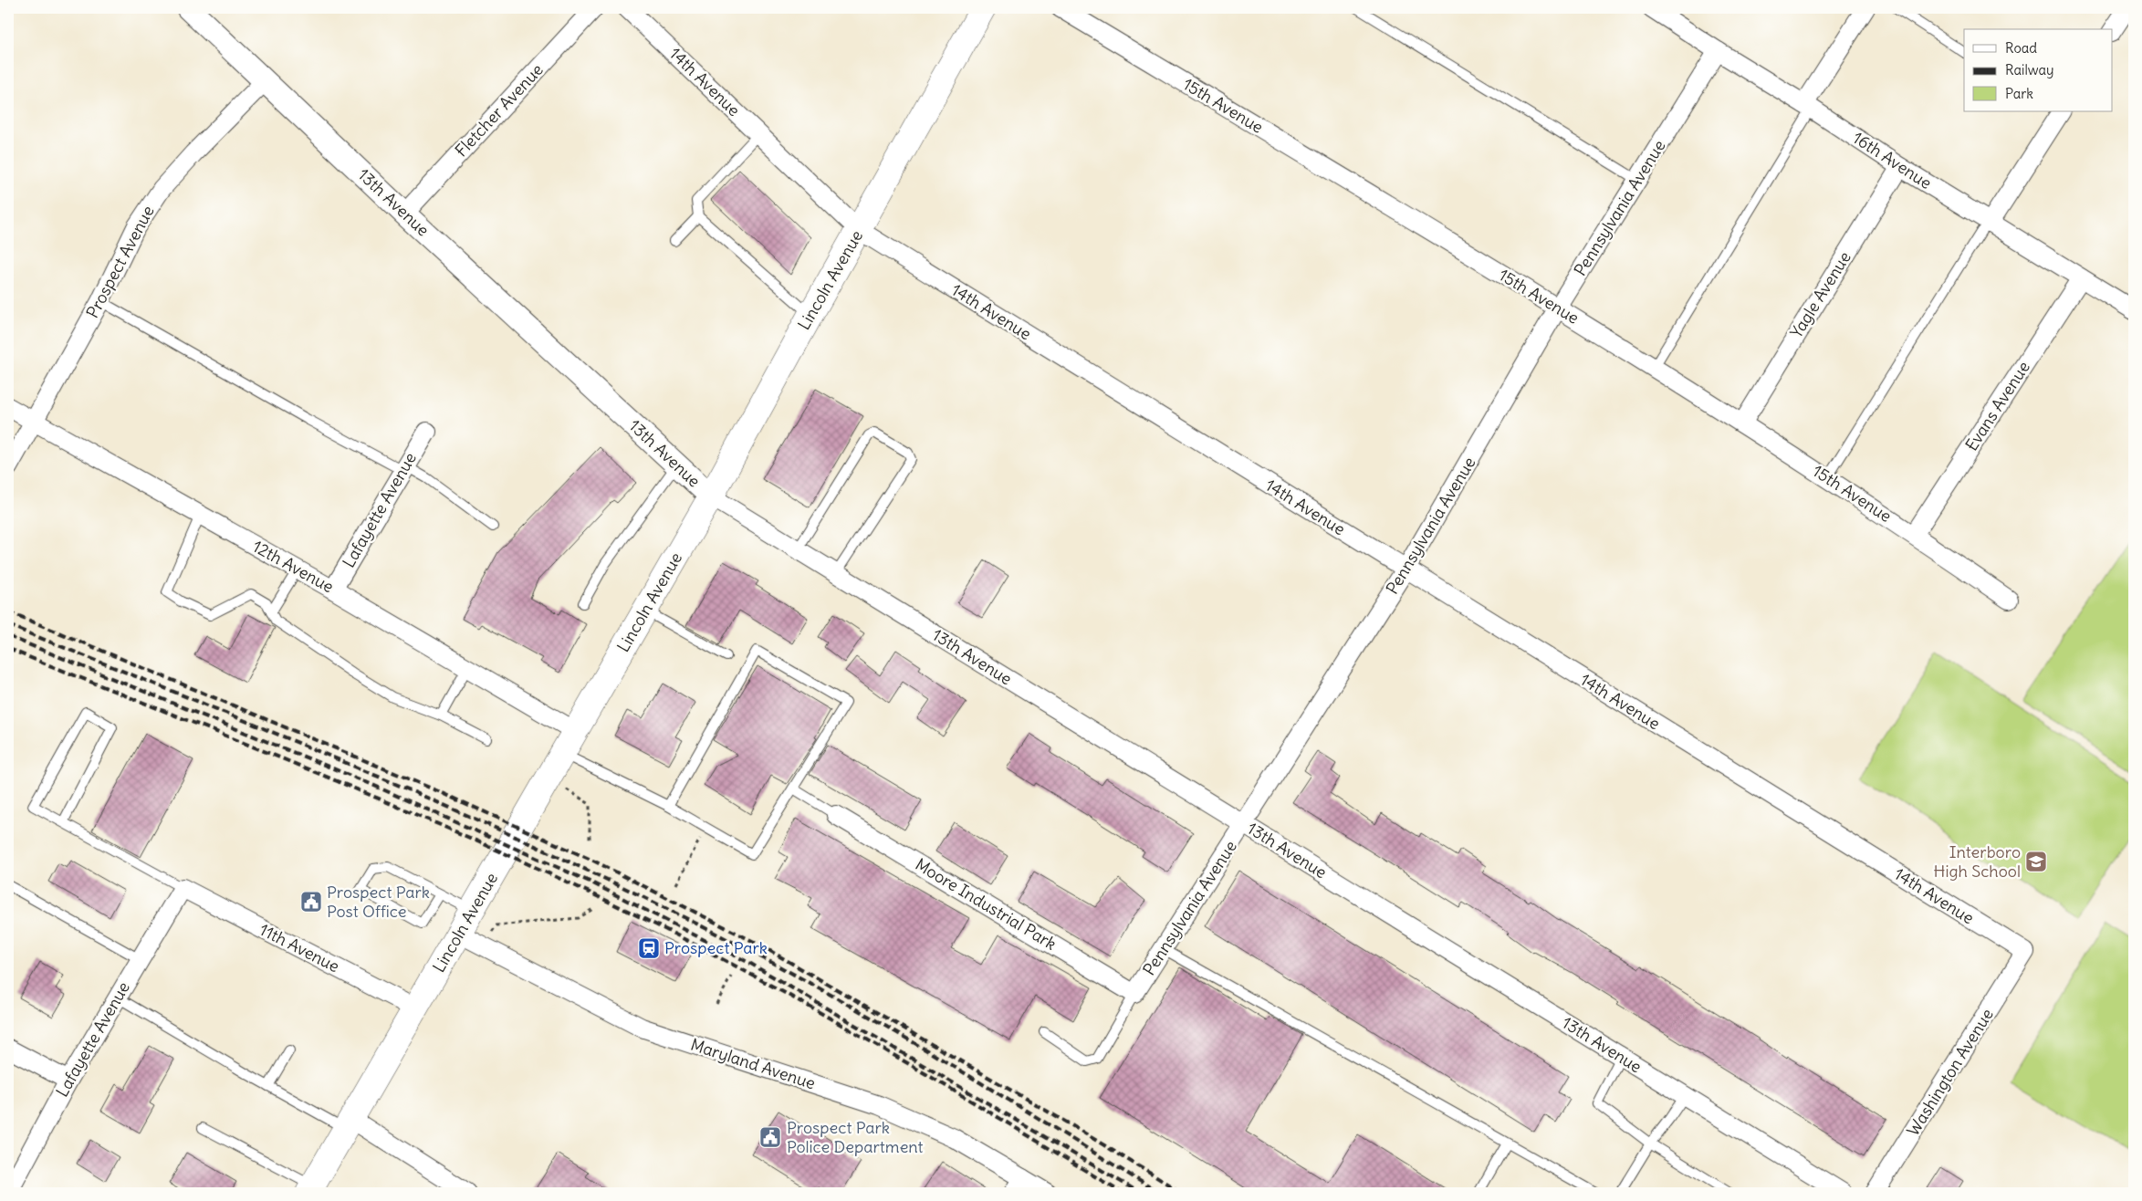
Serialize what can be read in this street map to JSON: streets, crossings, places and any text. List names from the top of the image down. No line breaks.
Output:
{"streets":{"main road":["Lincoln Avenue"],"street":["14th Avenue","15th Avenue","Fletcher Avenue","16th Avenue","13th Avenue","Pennsylvania Avenue","Prospect Avenue","Yagle Avenue","Evans Avenue","Lafayette Avenue","12th Avenue","Moore Industrial Park","11th Avenue","Maryland Avenue","Washington Avenue"]},"crossings":[["14th Avenue","Pennsylvania Avenue"],["14th Avenue","Lincoln Avenue"],["14th Avenue","Washington Avenue"],["15th Avenue","Pennsylvania Avenue"],["15th Avenue","Yagle Avenue"],["15th Avenue","Evans Avenue"],["Fletcher Avenue","13th Avenue"],["16th Avenue","Pennsylvania Avenue"],["16th Avenue","Yagle Avenue"],["16th Avenue","Evans Avenue"],["13th Avenue","Pennsylvania Avenue"],["13th Avenue","Prospect Avenue"],["13th Avenue","Lincoln Avenue"],["Pennsylvania Avenue","Moore Industrial Park"],["Prospect Avenue","12th Avenue"],["Lincoln Avenue","12th Avenue"],["Lincoln Avenue","11th Avenue"],["Lincoln Avenue","Maryland Avenue"],["Lafayette Avenue","12th Avenue"],["Lafayette Avenue","11th Avenue"]],"places":{"school or university":["Interboro High School"],"public building":["Prospect Park Post Office","Prospect Park Police Department"],"station":["Prospect Park"]},"legend":["Road","Railway","Park"]}
